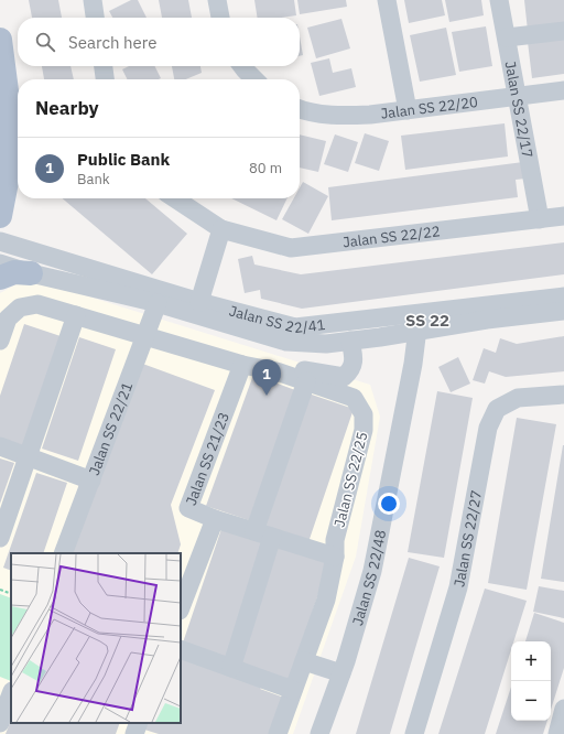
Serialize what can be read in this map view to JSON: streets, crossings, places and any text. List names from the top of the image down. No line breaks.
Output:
{"streets":{"street":["Jalan SS 22/20","Jalan SS 22/17","Jalan SS 22/22","Jalan SS 22/41","Jalan SS 22/21","Jalan SS 21/23","Jalan SS 22/25","Jalan SS 22/27","Jalan SS 22/48"]},"crossings":[["Jalan SS 22/20","Jalan SS 22/17"],["Jalan SS 22/17","Jalan SS 22/22"],["Jalan SS 22/41","Jalan SS 22/21"],["Jalan SS 22/41","Jalan SS 22/48"],["Jalan SS 22/21","Jalan SS 22/25"],["Jalan SS 21/23","Jalan SS 22/25"]],"districts":["SS 22"],"page":{"search":"Search here","heading":"Nearby","list":[{"mark":"1","name":"Public Bank","note":"Bank","value":"80 m"}],"pins":"1","map_buttons":["+","−"]}}
